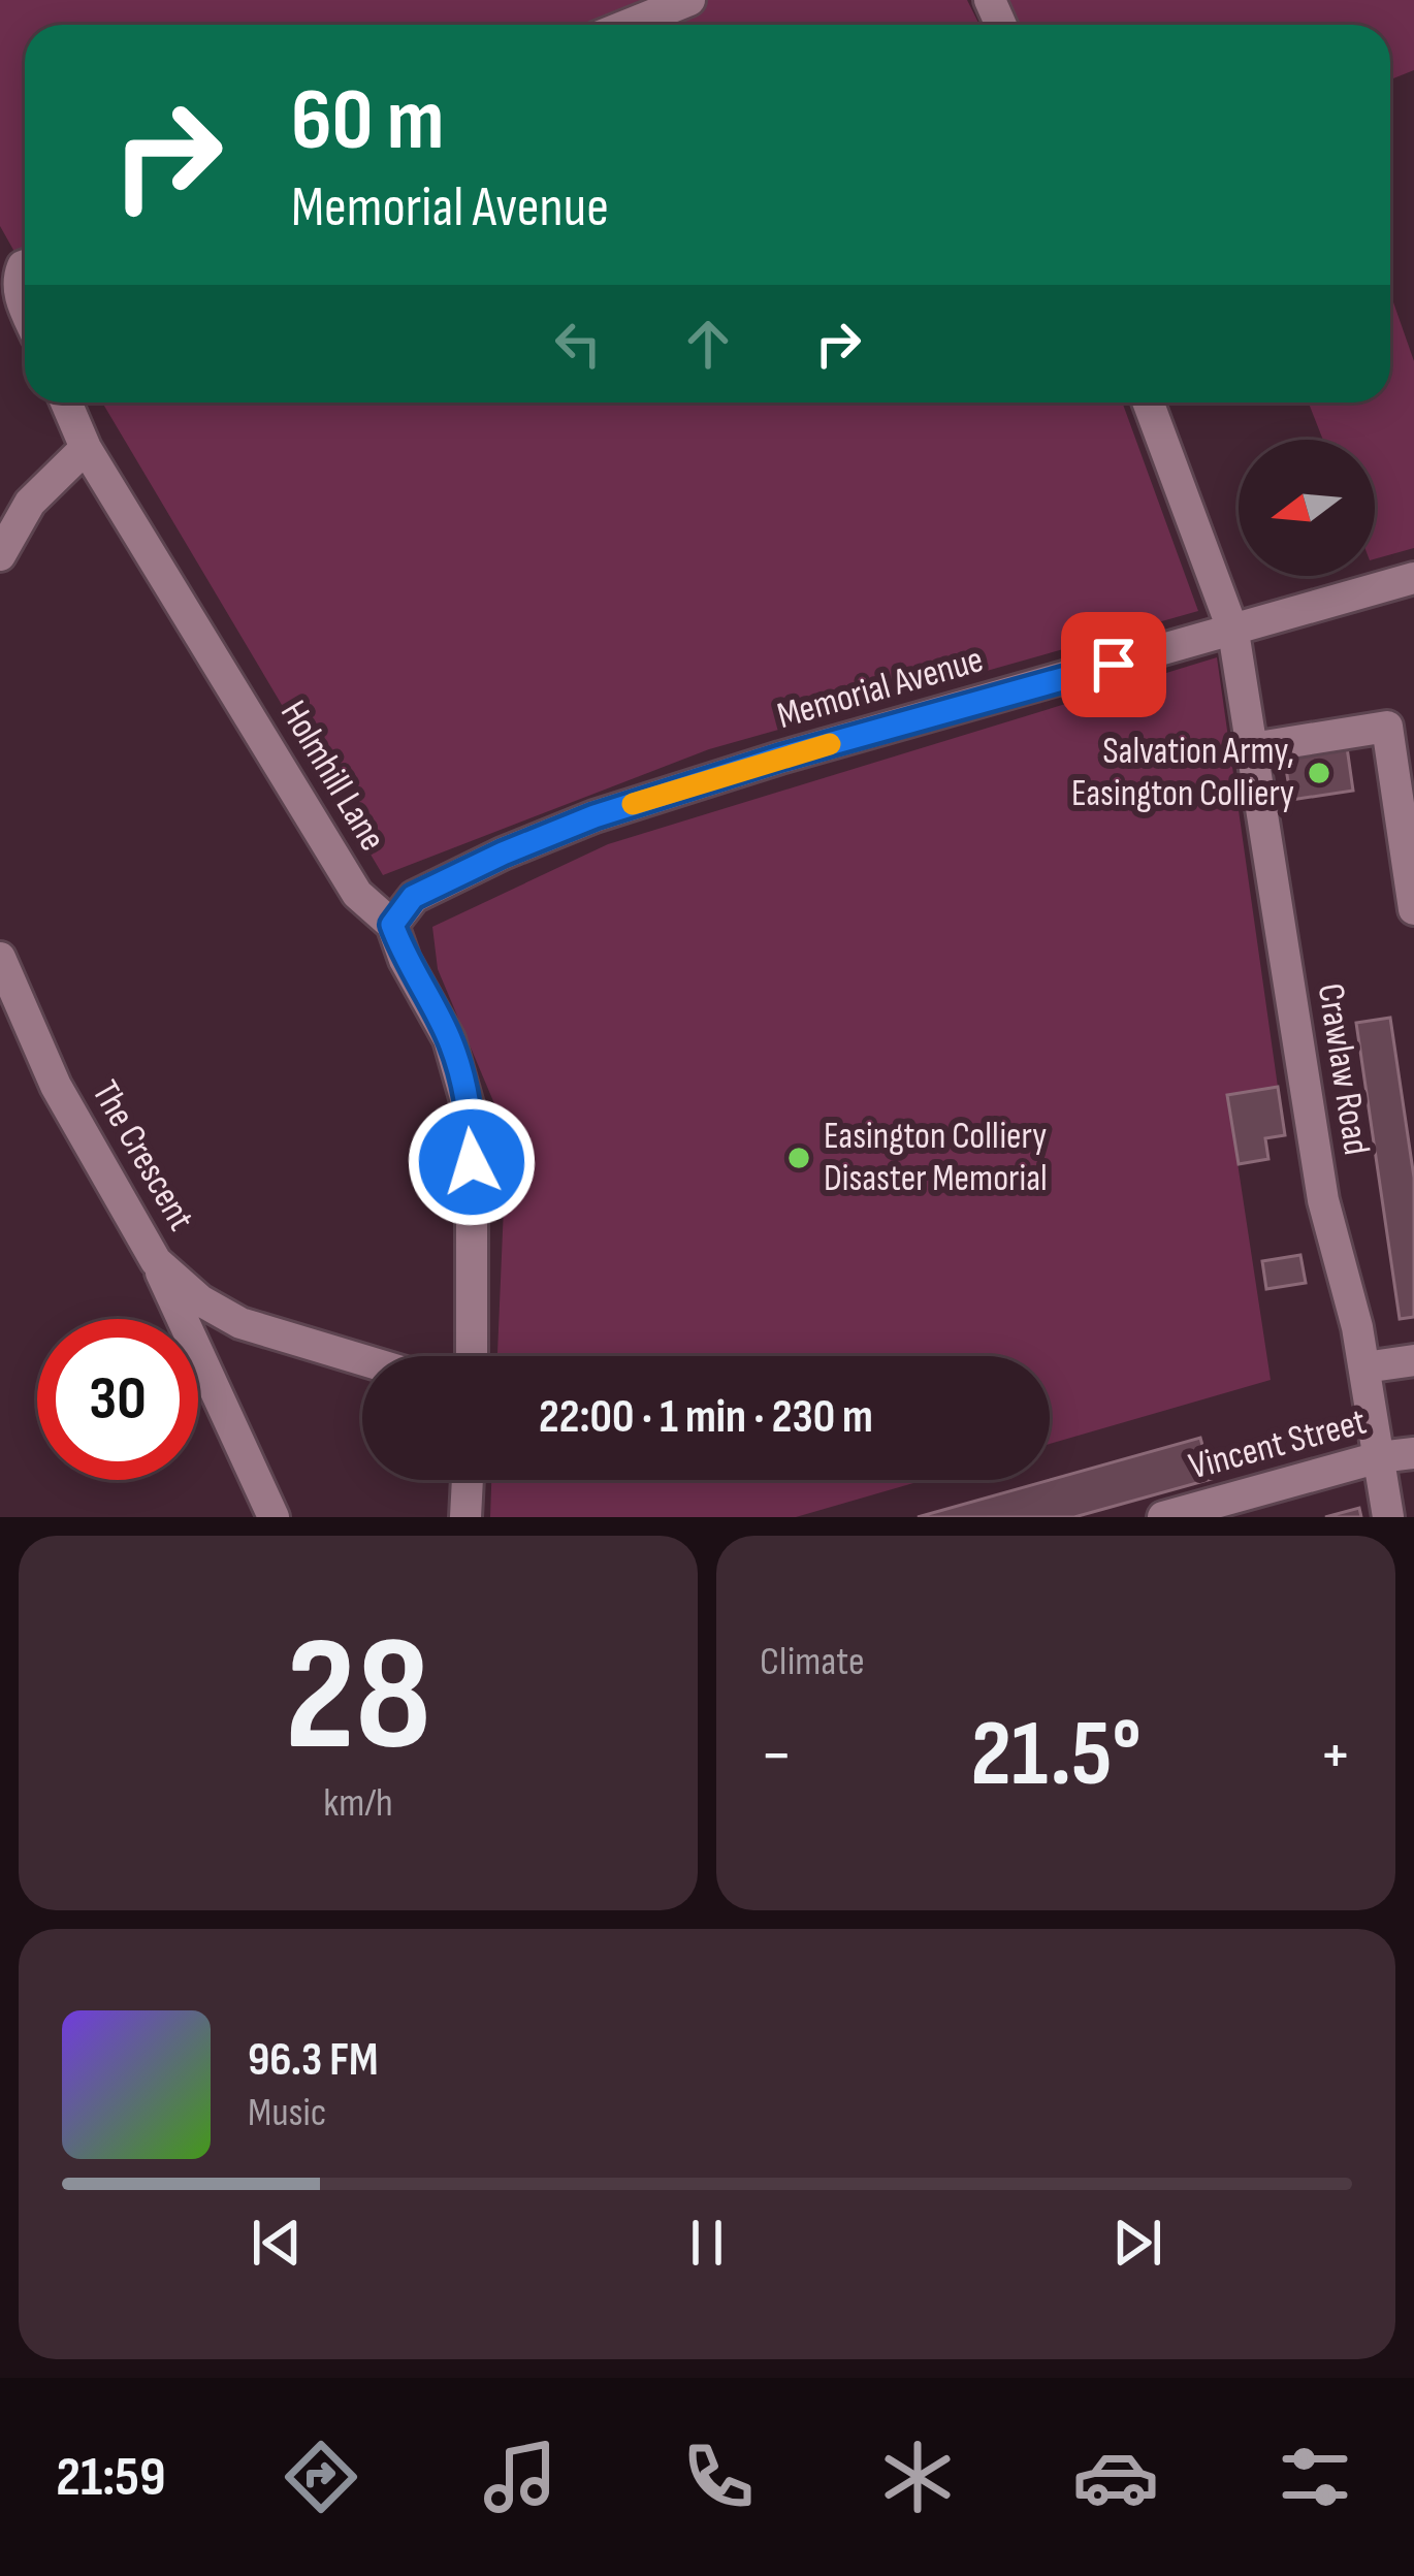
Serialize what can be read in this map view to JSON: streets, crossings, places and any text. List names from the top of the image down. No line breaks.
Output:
{"streets":{"street":["Memorial Avenue","Holmhill Lane","Crawlaw Road","The Crescent","Vincent Street"]},"crossings":[["Memorial Avenue","Holmhill Lane"],["Memorial Avenue","Crawlaw Road"],["Crawlaw Road","Vincent Street"]],"places":["Salvation Army, Easington Colliery","Easington Colliery Disaster Memorial"],"north":"left","page":{"turn":["60 m","Memorial Avenue"],"limit":"30","trip":"22:00 · 1 min · 230 m","tile":[["28","km/h"],"Climate"],"heat":["−","21.5°","+"],"song":["96.3 FM","Music"],"tabs":"21:59"}}
